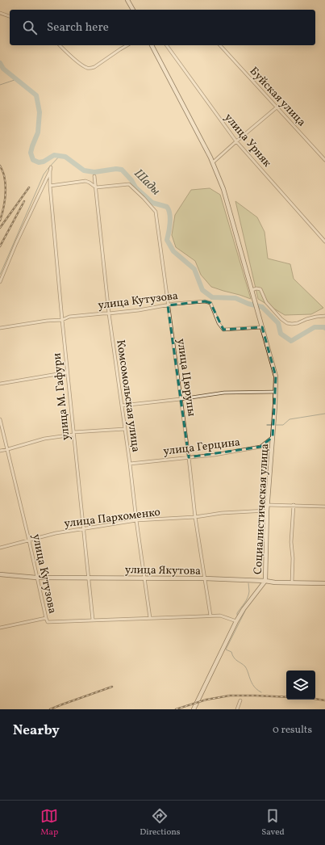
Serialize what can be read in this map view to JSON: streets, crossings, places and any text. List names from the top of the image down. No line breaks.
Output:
{"streets":{"street":["Буйская улица","улица Урняк","улица Кутузова","улица Цюрупы","Комсомольская улица","улица М. Гафури","улица Герцина","Социалистическая улица","улица Пархоменко","улица Якутова"]},"crossings":[["улица Кутузова","улица Цюрупы"],["улица Кутузова","Комсомольская улица"],["улица Кутузова","улица М. Гафури"],["улица Кутузова","Социалистическая улица"],["улица Кутузова","улица Пархоменко"],["улица Кутузова","улица Якутова"],["улица Цюрупы","Комсомольская улица"],["улица Цюрупы","улица Герцина"],["улица Цюрупы","улица Пархоменко"],["улица Цюрупы","улица Якутова"],["Комсомольская улица","улица Герцина"],["Комсомольская улица","улица Пархоменко"],["Комсомольская улица","улица Якутова"],["улица М. Гафури","улица Пархоменко"],["улица М. Гафури","улица Якутова"],["улица Герцина","Социалистическая улица"],["Социалистическая улица","улица Пархоменко"],["Социалистическая улица","улица Якутова"]],"water":["Шады"],"page":{"search":"Search here","heading":["Nearby","0 results"],"nav":["Map","Directions","Saved"]}}
